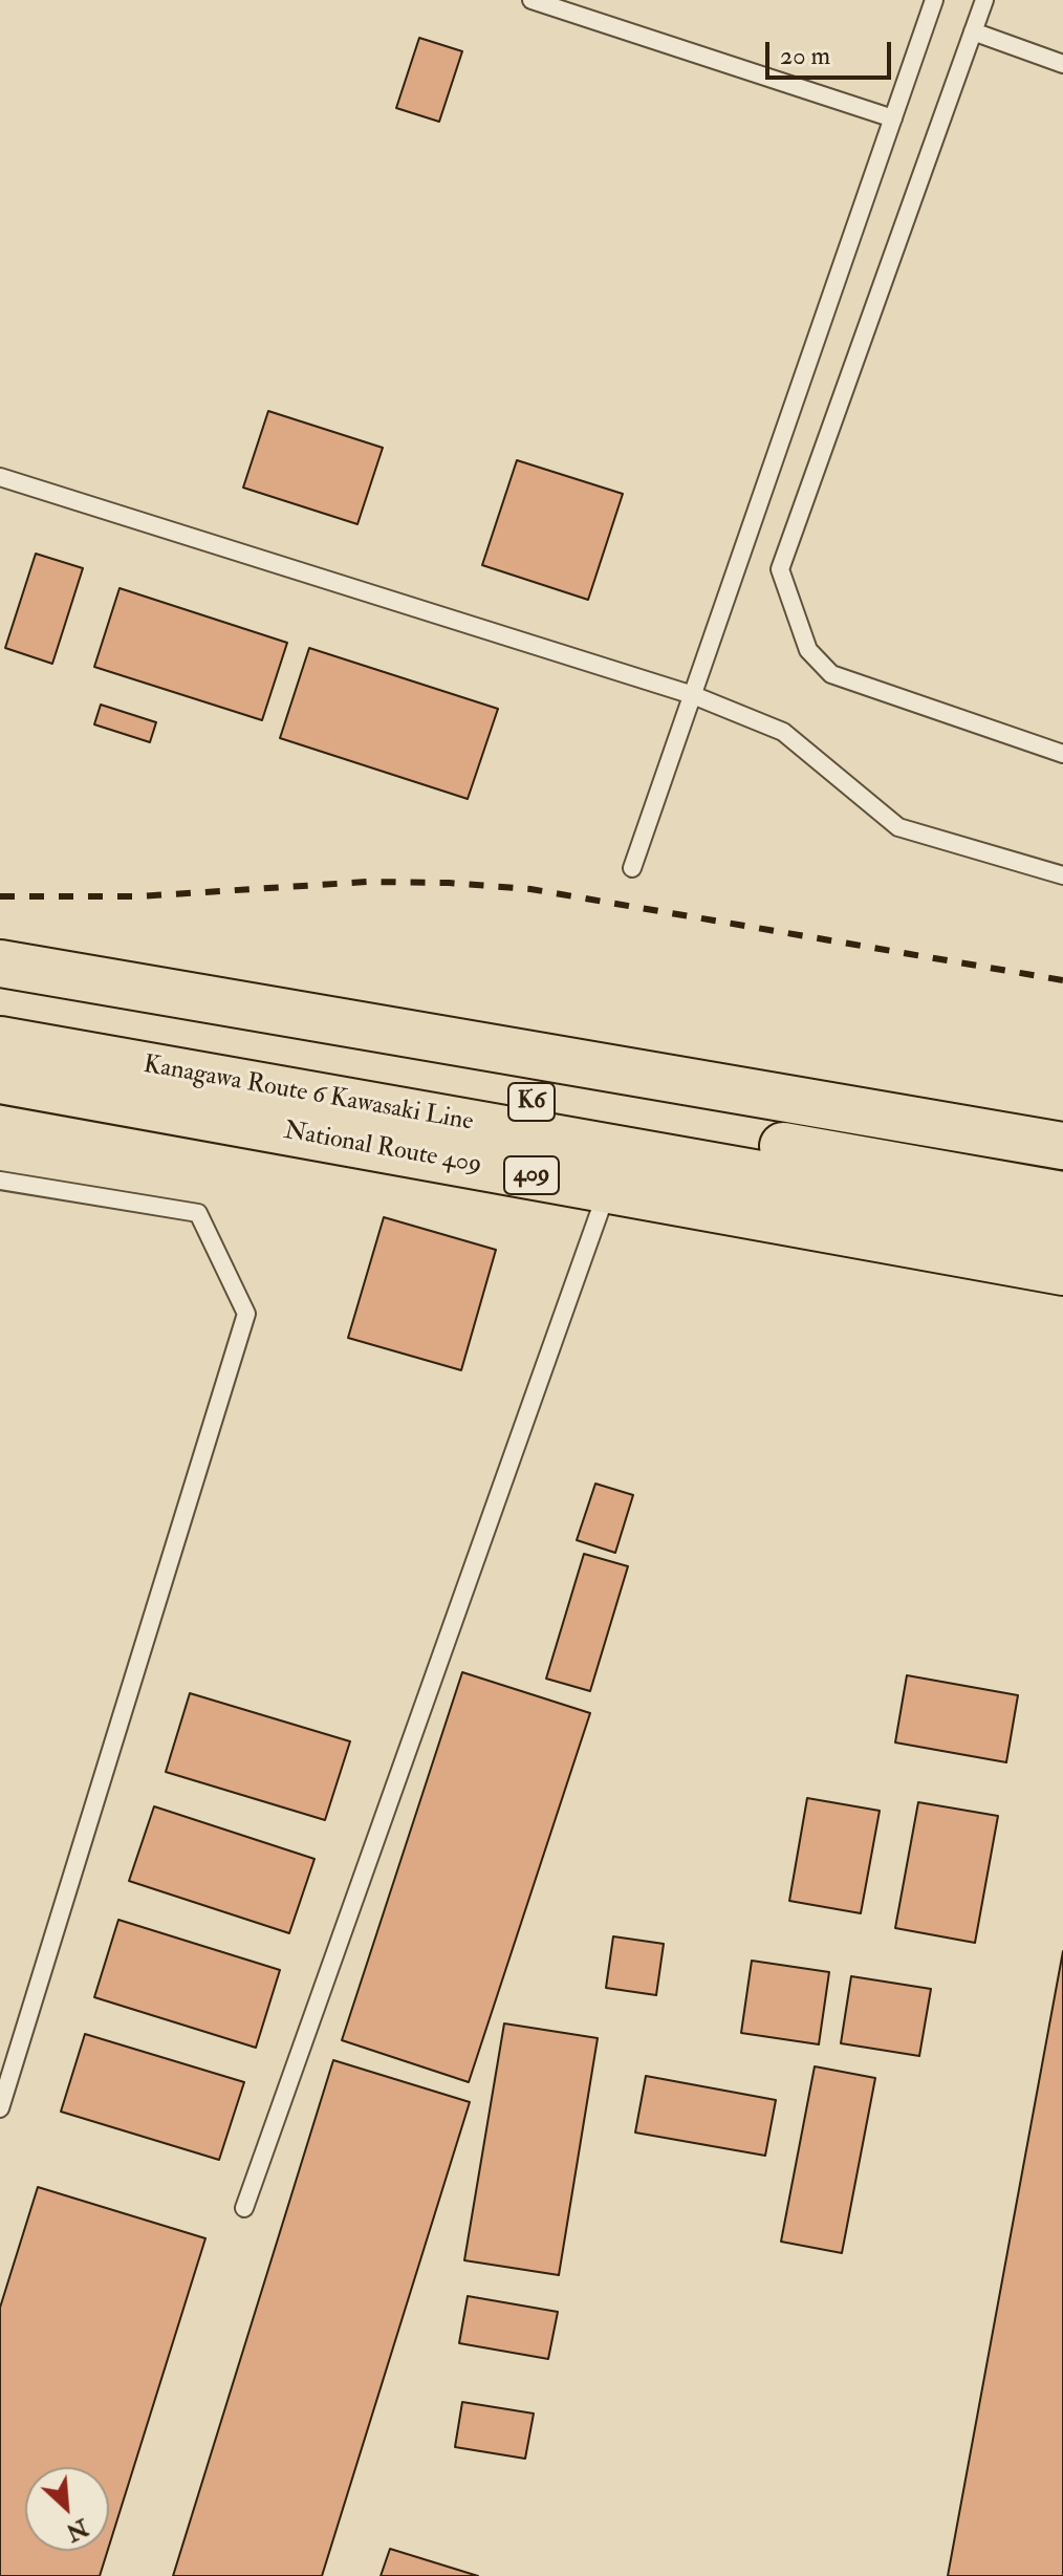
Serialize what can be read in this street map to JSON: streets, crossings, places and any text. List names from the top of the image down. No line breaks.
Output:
{"streets":{"highway":["Kanagawa Route 6 Kawasaki Line","K6","National Route 409","409"]},"scale_bar":"20 m","north":"bottom right"}
